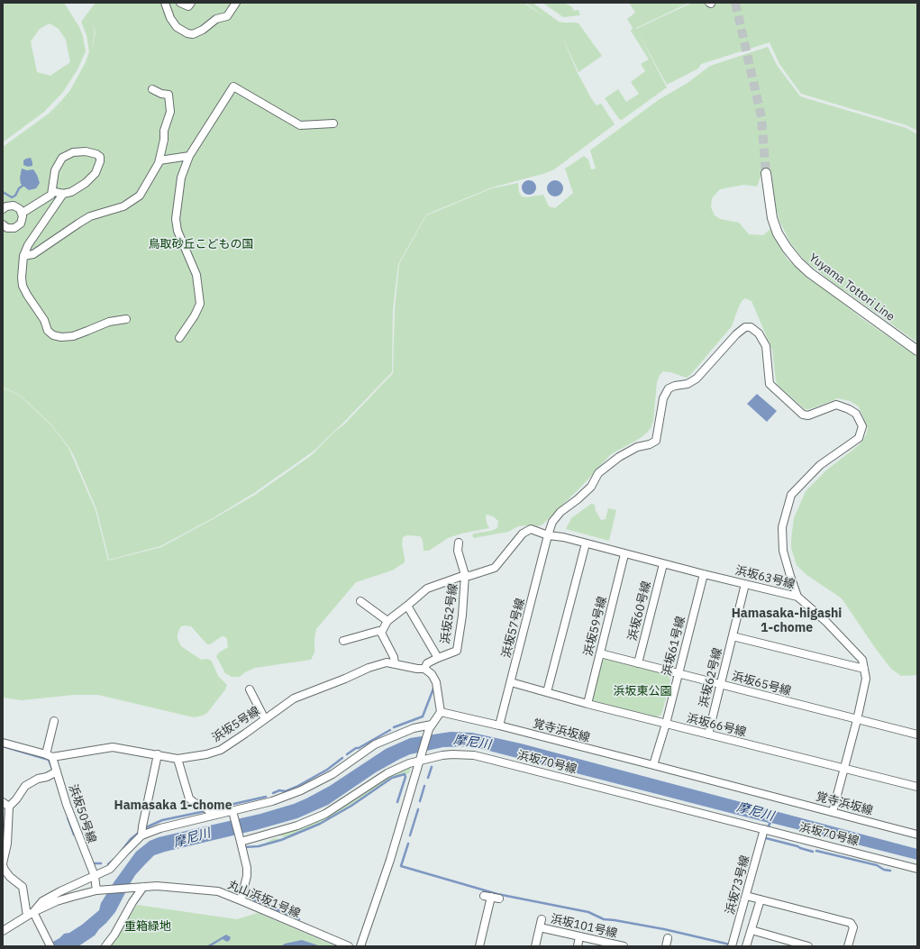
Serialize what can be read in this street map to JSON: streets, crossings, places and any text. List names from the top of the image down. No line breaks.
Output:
{"streets":{"main road":["Yuyama Tottori Line"],"street":["浜坂63号線","浜坂60号線","浜坂52号線","浜坂59号線","浜坂57号線","浜坂61号線","浜坂62号線","浜坂65号線","浜坂5号線","浜坂66号線","覚寺浜坂線","浜坂70号線","浜坂50号線","浜坂73号線","丸山浜坂1号線","浜坂101号線"]},"crossings":[["浜坂63号線","浜坂60号線"],["浜坂63号線","浜坂52号線"],["浜坂63号線","浜坂59号線"],["浜坂63号線","浜坂57号線"],["浜坂63号線","浜坂61号線"],["浜坂63号線","浜坂62号線"],["浜坂63号線","浜坂65号線"],["浜坂63号線","浜坂66号線"],["浜坂63号線","覚寺浜坂線"],["浜坂60号線","浜坂65号線"],["浜坂52号線","浜坂5号線"],["浜坂59号線","浜坂65号線"],["浜坂59号線","浜坂66号線"],["浜坂57号線","浜坂66号線"],["浜坂57号線","覚寺浜坂線"],["浜坂61号線","浜坂65号線"],["浜坂61号線","浜坂66号線"],["浜坂61号線","覚寺浜坂線"],["浜坂62号線","浜坂65号線"],["浜坂62号線","浜坂66号線"],["浜坂5号線","浜坂50号線"],["浜坂70号線","浜坂73号線"],["浜坂50号線","丸山浜坂1号線"]],"districts":["Hamasaka-higashi 1-chome","Hamasaka 1-chome"],"water":["摩尼川"],"parks":["鳥取砂丘こどもの国","浜坂東公園","重箱緑地"]}
